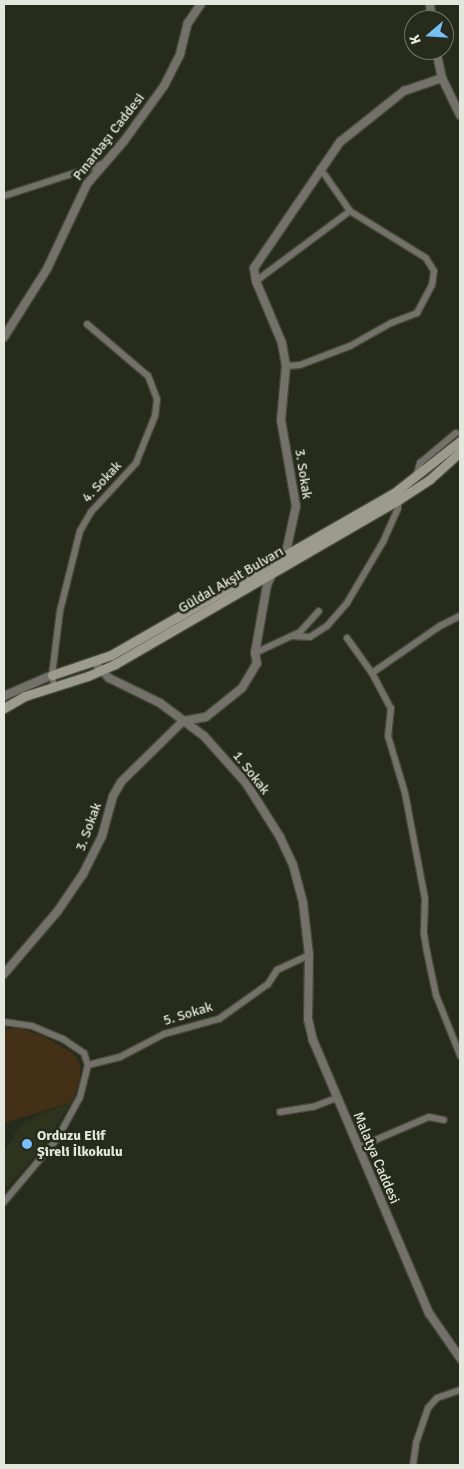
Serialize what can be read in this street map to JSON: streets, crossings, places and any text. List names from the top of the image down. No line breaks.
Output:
{"streets":{"main road":["Güldal Akşit Bulvarı"],"street":["Pınarbaşı Caddesi","3. Sokak","4. Sokak","1. Sokak","5. Sokak","Malatya Caddesi"]},"crossings":[["3. Sokak","Güldal Akşit Bulvarı"],["3. Sokak","1. Sokak"],["4. Sokak","Güldal Akşit Bulvarı"],["Güldal Akşit Bulvarı","1. Sokak"],["1. Sokak","5. Sokak"],["1. Sokak","Malatya Caddesi"],["5. Sokak","Malatya Caddesi"]],"places":["Orduzu Elif Şireli İlkokulu"],"north":"left"}
